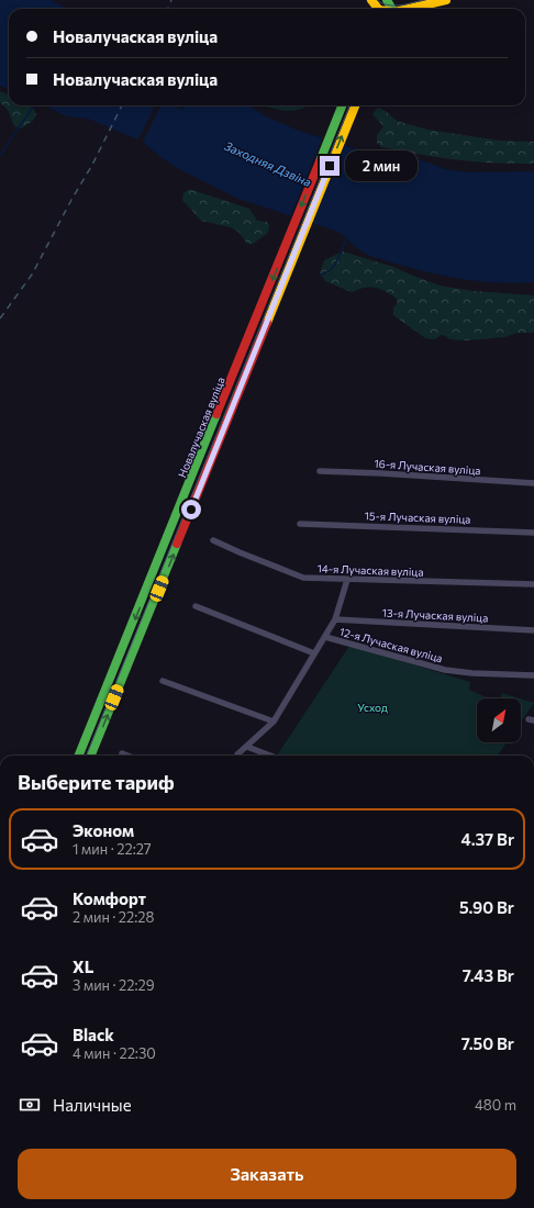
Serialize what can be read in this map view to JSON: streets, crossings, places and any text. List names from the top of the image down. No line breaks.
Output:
{"streets":{"main road":["Новалучаская вуліца"],"street":["16-я Лучаская вуліца","15-я Лучаская вуліца","14-я Лучаская вуліца","13-я Лучаская вуліца","12-я Лучаская вуліца"]},"water":["Заходняя Дзвіна"],"parks":["Усход"],"north":"top right","page":{"banner":["Новалучаская вуліца","Новалучаская вуліца"],"bubble":"2 мин","heading":"Выберите тариф","list":[{"name":"Эконом","note":"1 мин · 22:27","value":"4.37 Br"},{"name":"Комфорт","note":"2 мин · 22:28","value":"5.90 Br"},{"name":"XL","note":"3 мин · 22:29","value":"7.43 Br"},{"name":"Black","note":"4 мин · 22:30","value":"7.50 Br"}],"pay":["Наличные","480 m"],"buttons":"Заказать"}}
